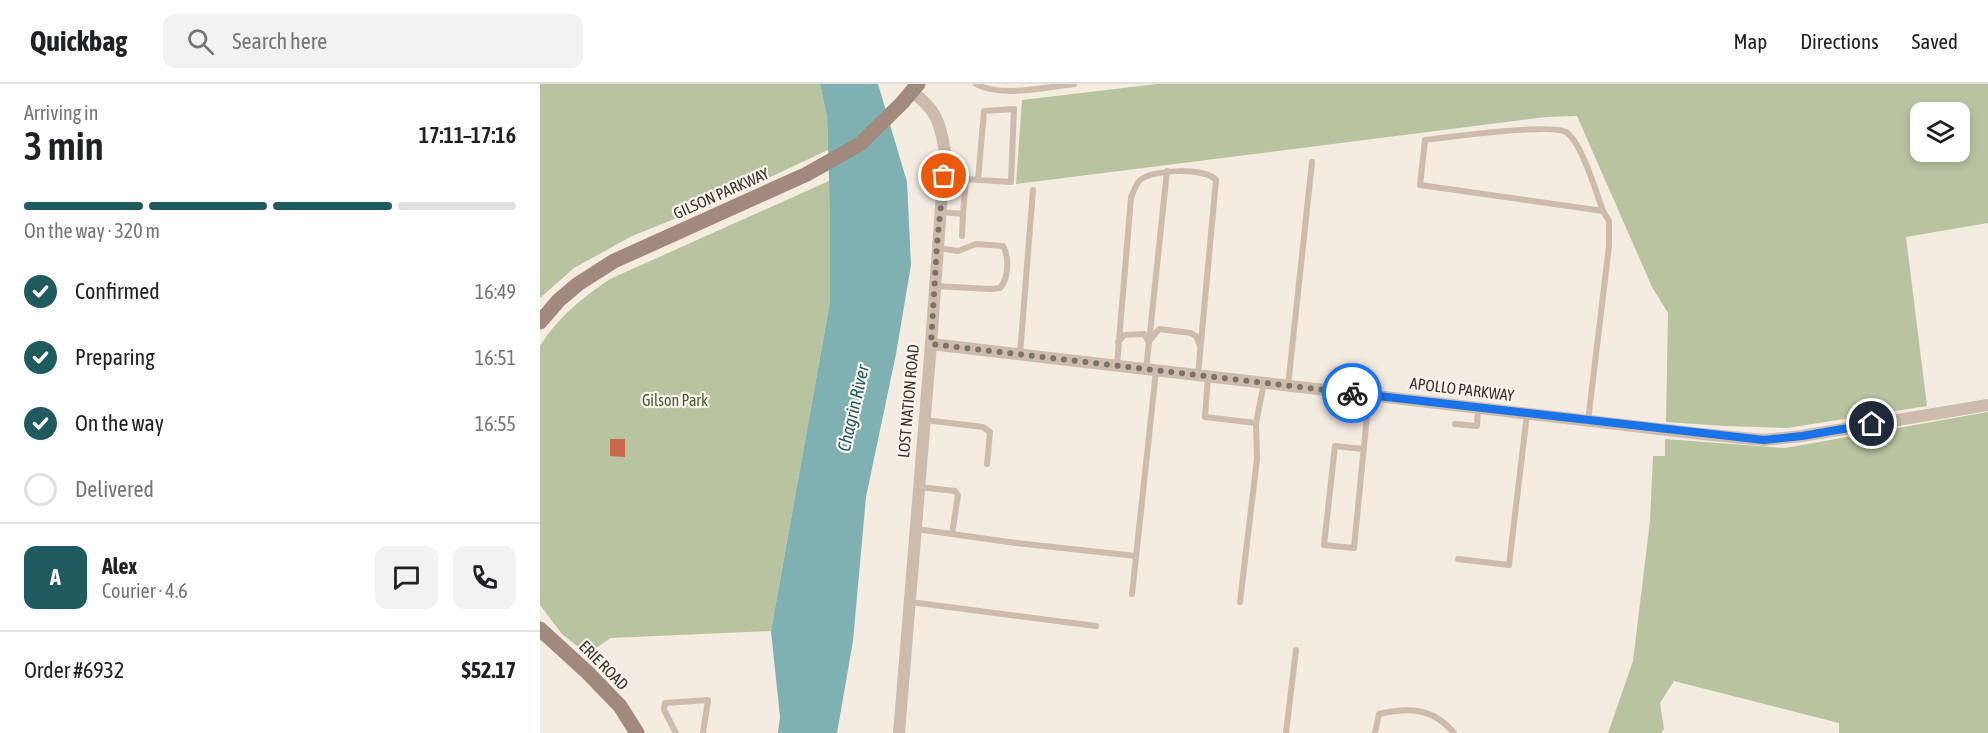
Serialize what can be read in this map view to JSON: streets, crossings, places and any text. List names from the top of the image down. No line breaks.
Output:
{"streets":{"street":["GILSON PARKWAY","APOLLO PARKWAY","LOST NATION ROAD","ERIE ROAD"]},"crossings":[["GILSON PARKWAY","LOST NATION ROAD"],["APOLLO PARKWAY","LOST NATION ROAD"]],"water":["Chagrin River"],"parks":["Gilson Park"],"page":{"header":"Quickbag","search":"Search here","nav":["Map","Directions","Saved"],"heading":["3 min","Arriving in","17:11–17:16"],"panel":["Alex","Courier · 4.6","Order #6932","$52.17"],"bar":"On the way · 320 m","list":[["Confirmed","16:49"],["Preparing","16:51"],["On the way","16:55"],"Delivered"],"round":"A"}}
